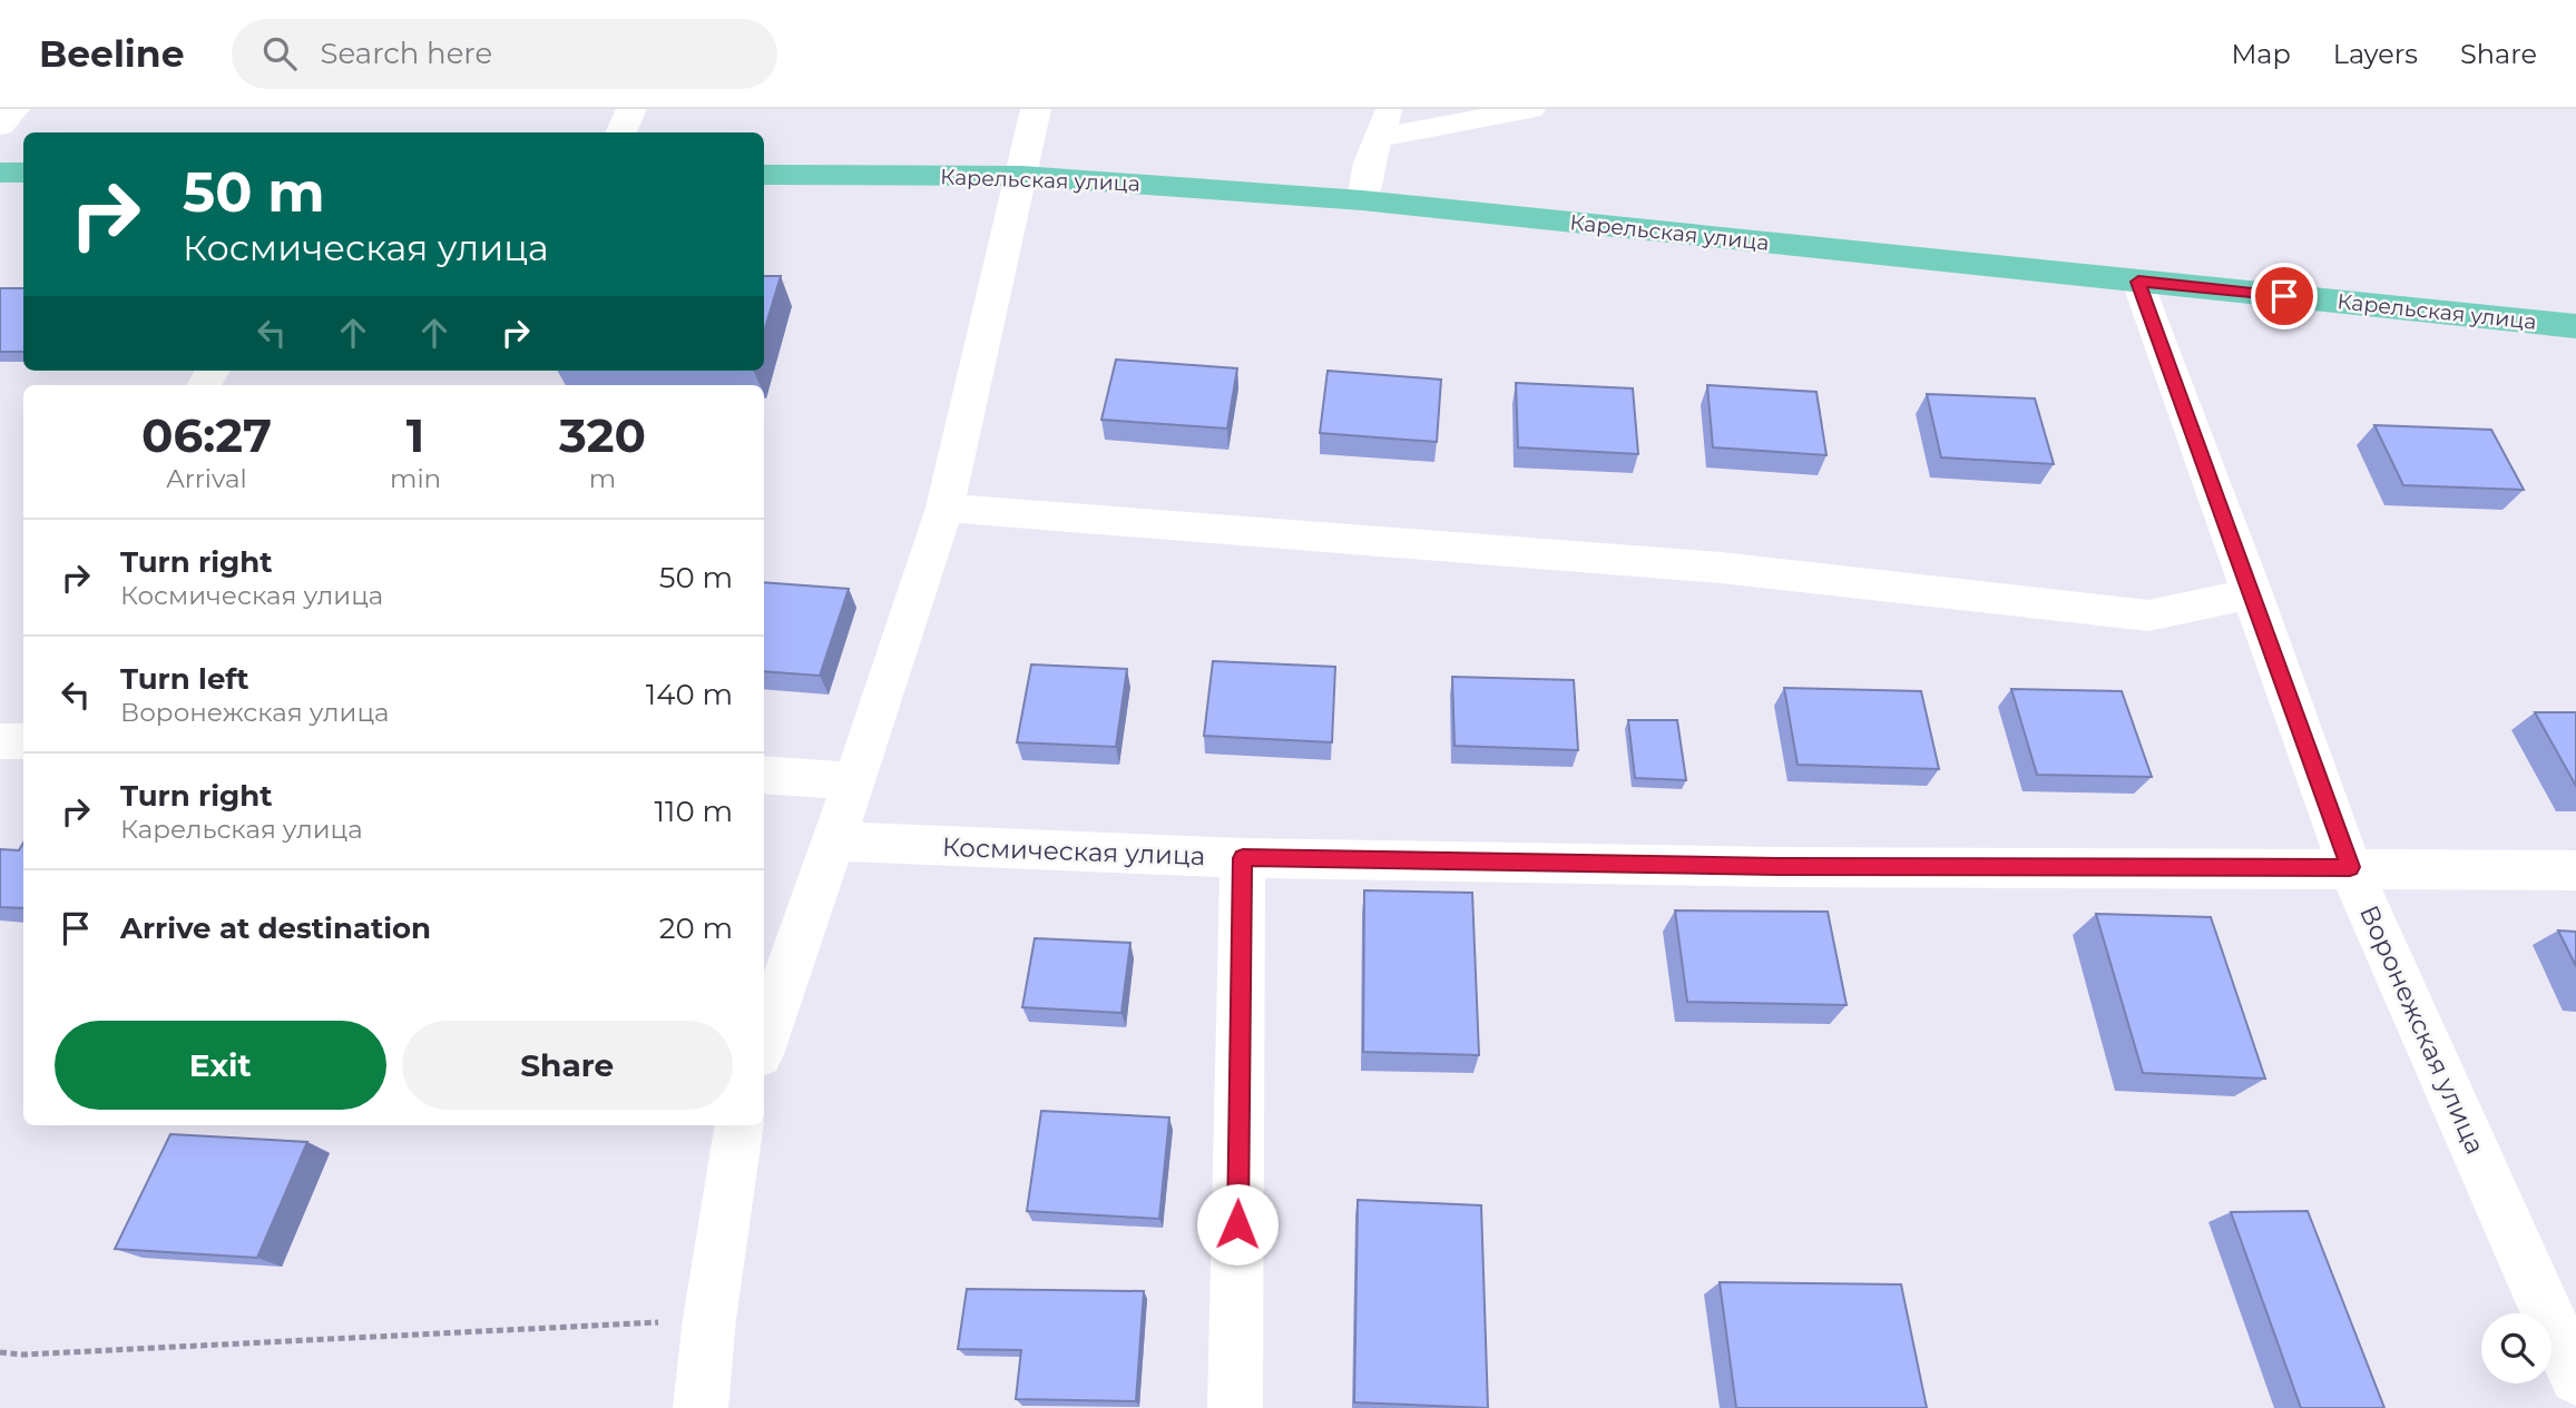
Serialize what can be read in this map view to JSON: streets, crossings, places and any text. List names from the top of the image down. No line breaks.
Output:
{"streets":{"main road":["Карельская улица"],"street":["Космическая улица","Воронежская улица"]},"crossings":[["Карельская улица","Воронежская улица"],["Космическая улица","Воронежская улица"]],"page":{"header":"Beeline","search":"Search here","nav":["Map","Layers","Share"],"turn":["50 m","Космическая улица"],"eta":["06:27","Arrival","1","min","320","m"],"list":[{"name":"Turn right","note":"Космическая улица","value":"50 m"},{"name":"Turn left","note":"Воронежская улица","value":"140 m"},{"name":"Turn right","note":"Карельская улица","value":"110 m"},{"name":"Arrive at destination","value":"20 m"}],"buttons":["Exit","Share"]}}
